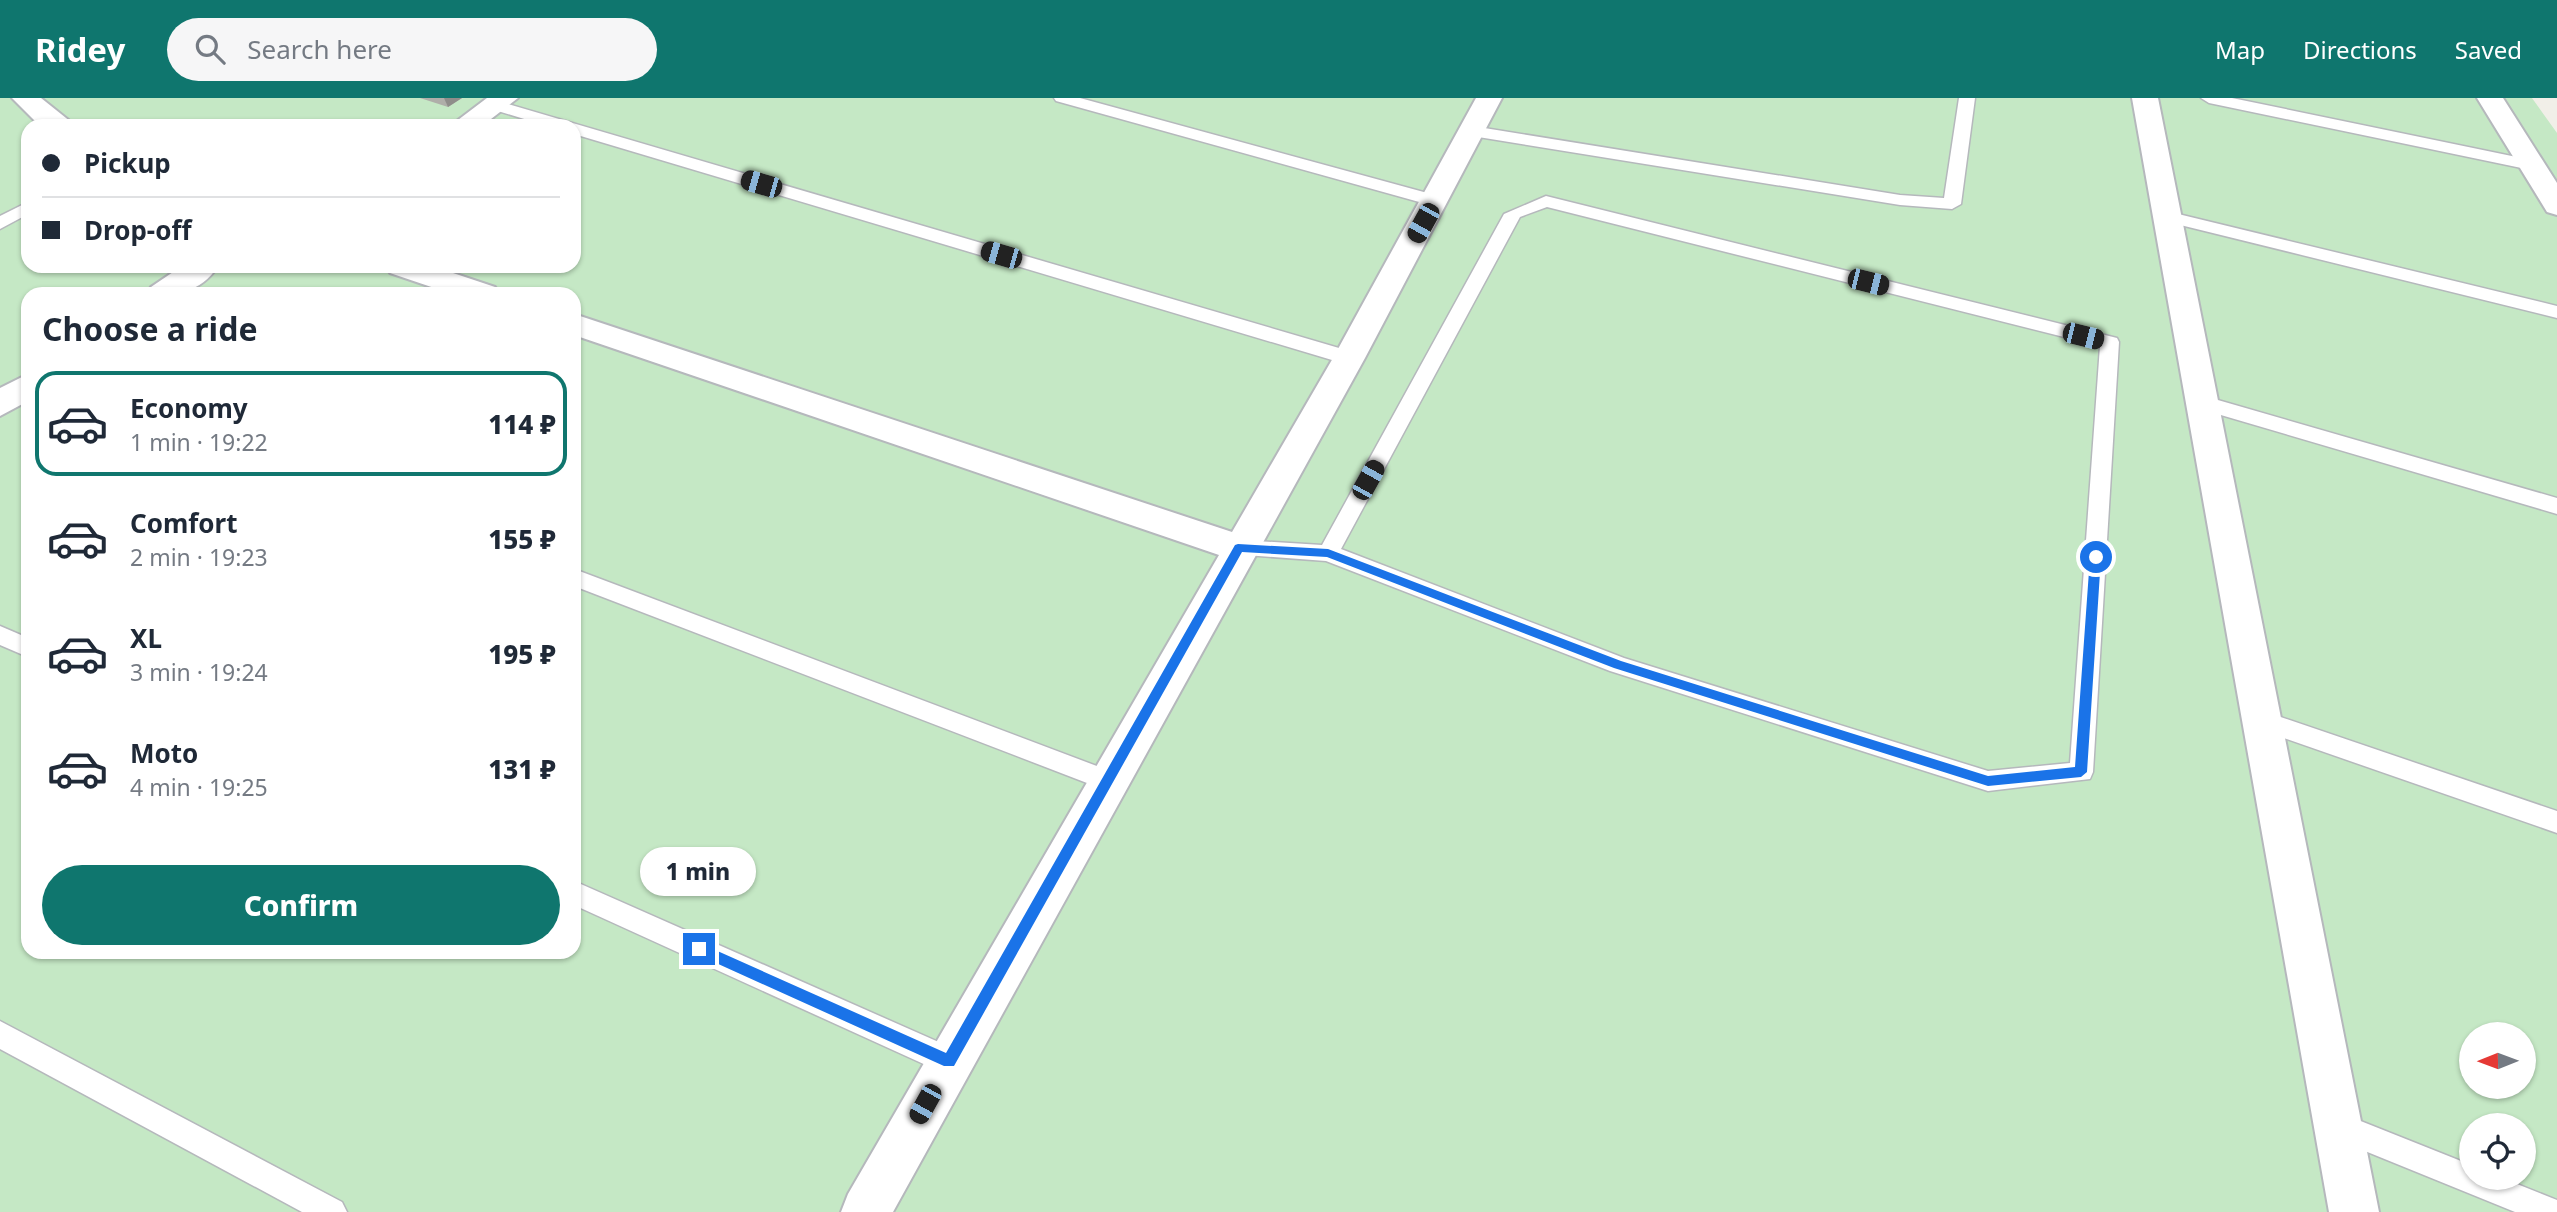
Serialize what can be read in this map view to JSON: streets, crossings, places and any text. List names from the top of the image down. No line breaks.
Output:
{"north":"left","page":{"header":"Ridey","search":"Search here","nav":["Map","Directions","Saved"],"banner":["Pickup","Drop-off"],"heading":"Choose a ride","list":[{"name":"Economy","note":"1 min · 19:22","value":"114 ₽"},{"name":"Comfort","note":"2 min · 19:23","value":"155 ₽"},{"name":"XL","note":"3 min · 19:24","value":"195 ₽"},{"name":"Moto","note":"4 min · 19:25","value":"131 ₽"}],"bubble":"1 min","buttons":"Confirm"}}
